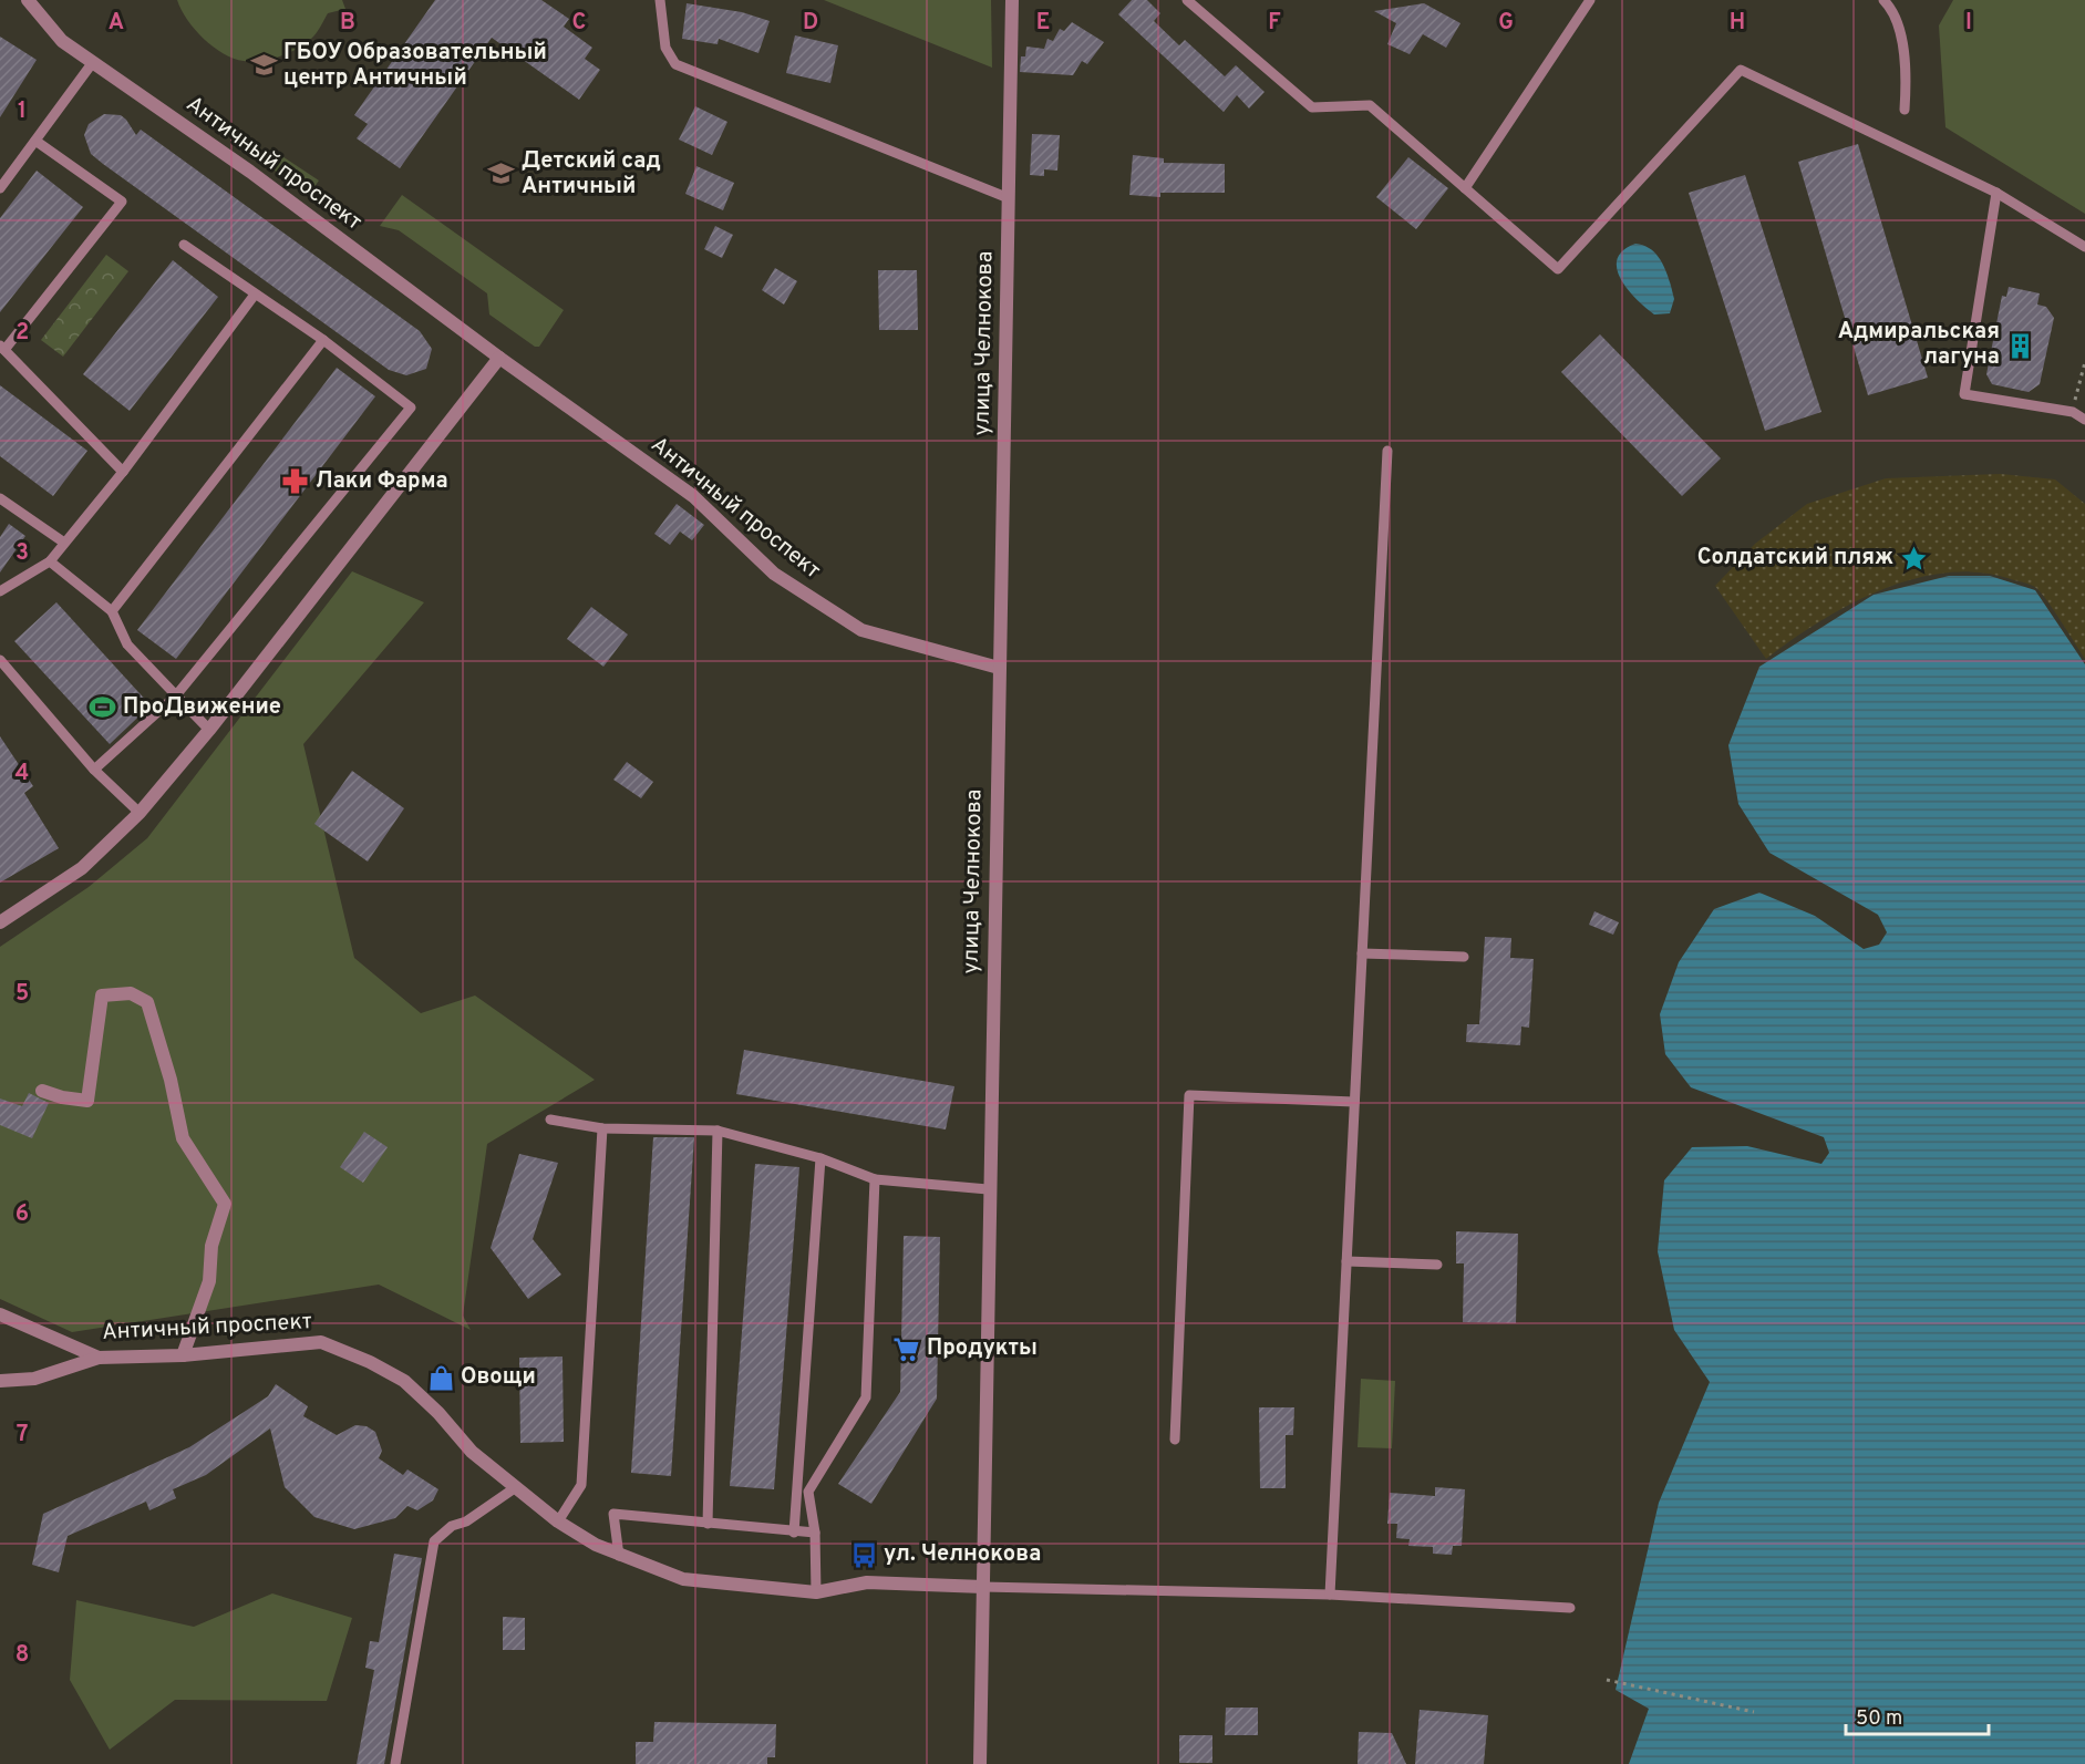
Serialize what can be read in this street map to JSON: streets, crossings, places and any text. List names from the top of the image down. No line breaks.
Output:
{"streets":{"street":["Античный проспект","улица Челнокова"]},"crossings":[["Античный проспект","улица Челнокова"]],"places":{"school or university":["ГБОУ Образовательный центр Античный","Детский сад Античный"],"building":["Адмиральская лагуна"],"pharmacy":["Лаки Фарма"],"place":["Солдатский пляж"],"sports":["ПроДвижение"],"supermarket":["Продукты"],"shop":["Овощи"],"bus stop":["ул. Челнокова"]},"scale_bar":"50 m","grid":{"columns":["A","B","C","D","E","F","G","H","I"],"rows":["1","2","3","4","5","6","7","8"]}}
